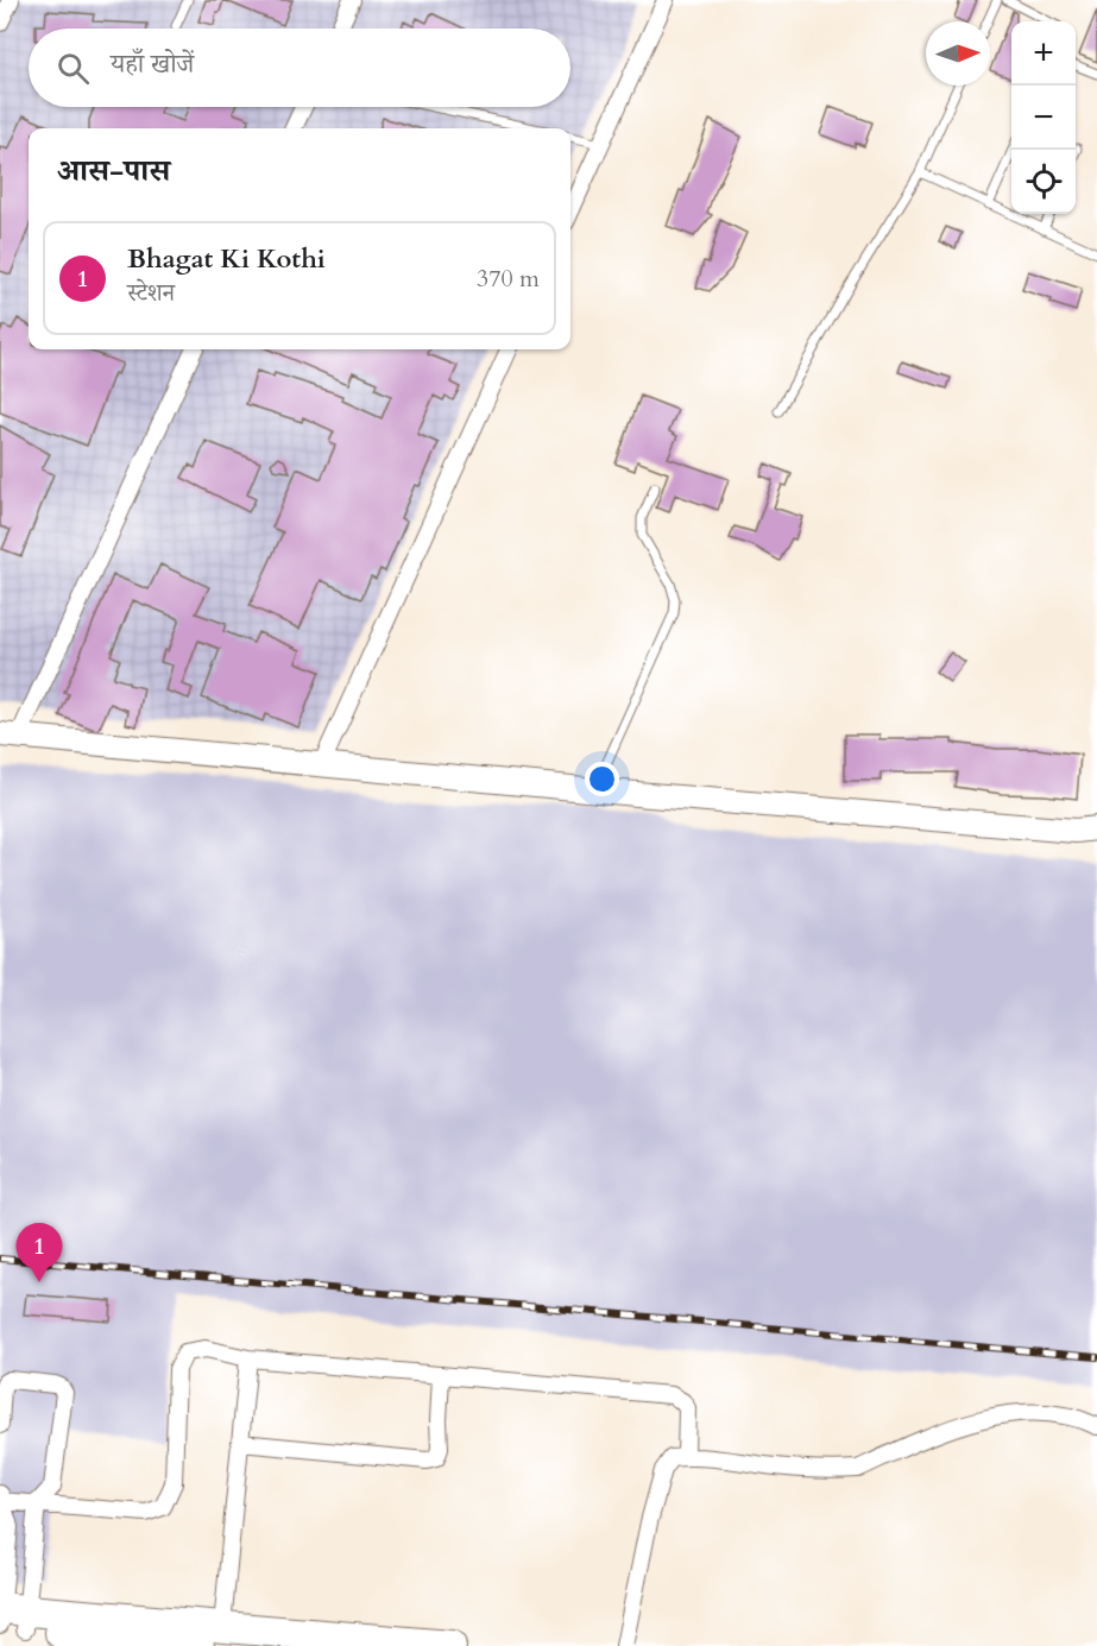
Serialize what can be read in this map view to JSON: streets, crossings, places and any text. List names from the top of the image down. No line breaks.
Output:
{"north":"right","page":{"map_buttons":["+","−"],"search":"यहाँ खोजें","heading":"आस-पास","list":[{"mark":"1","name":"Bhagat Ki Kothi","note":"स्टेशन","value":"370 m"}],"pins":"1"}}
